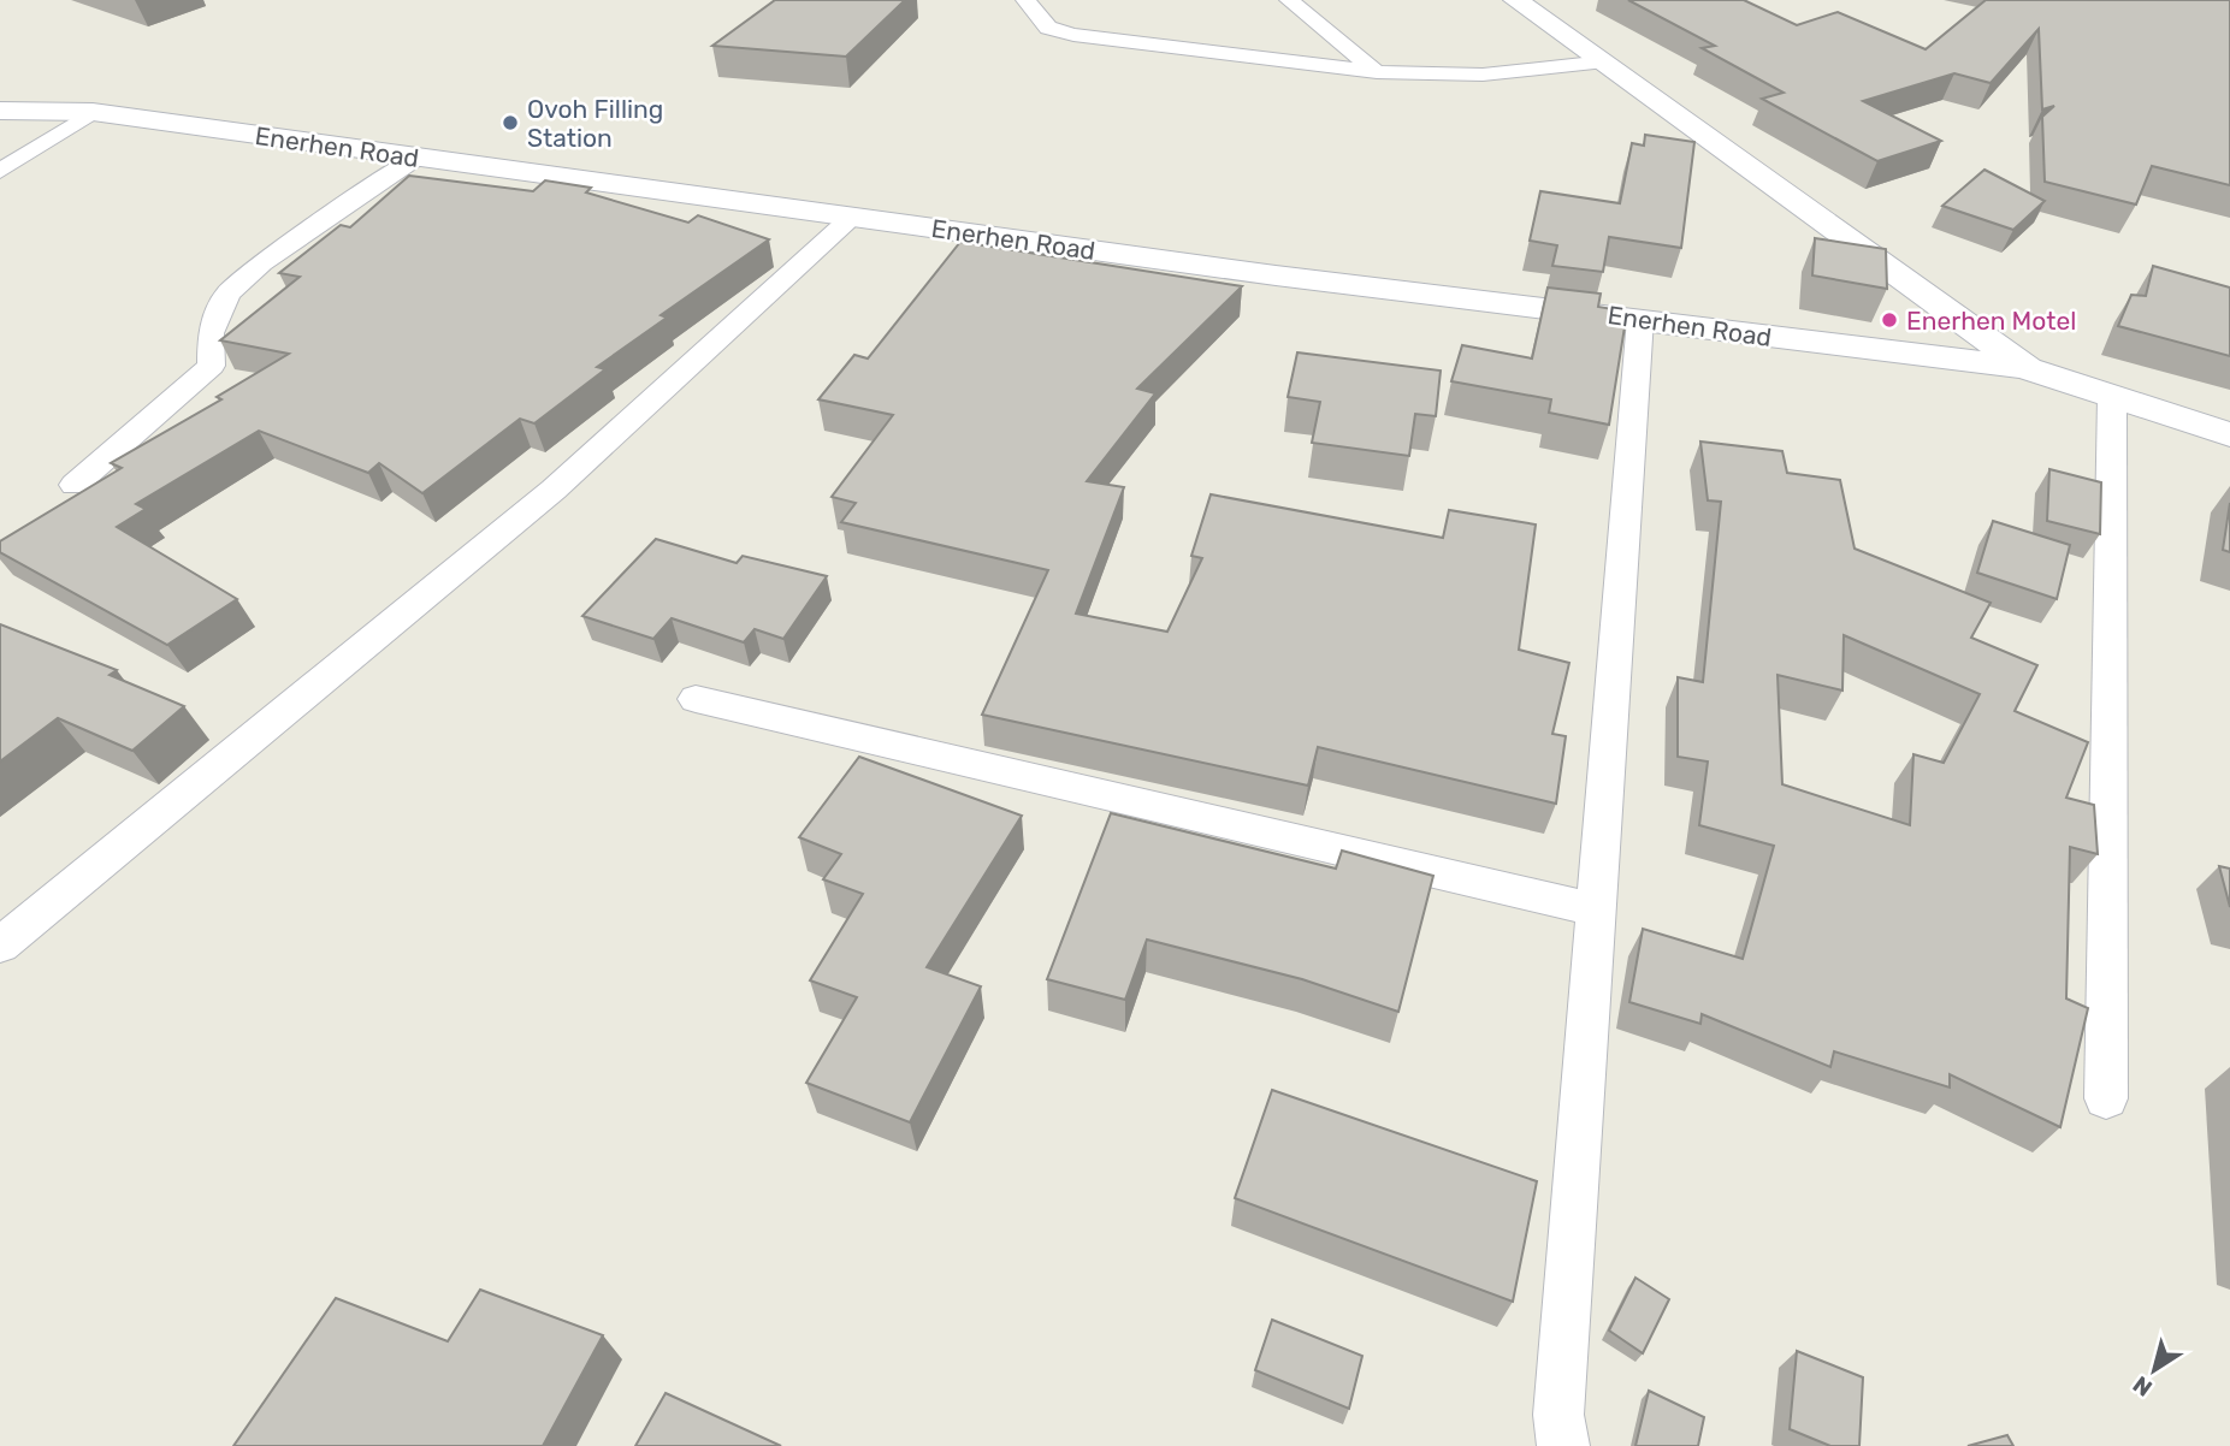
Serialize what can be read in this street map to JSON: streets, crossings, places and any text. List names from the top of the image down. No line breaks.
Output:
{"streets":{"street":["Enerhen Road"]},"places":["Ovoh Filling Station","Enerhen Motel"],"north":"bottom left"}
